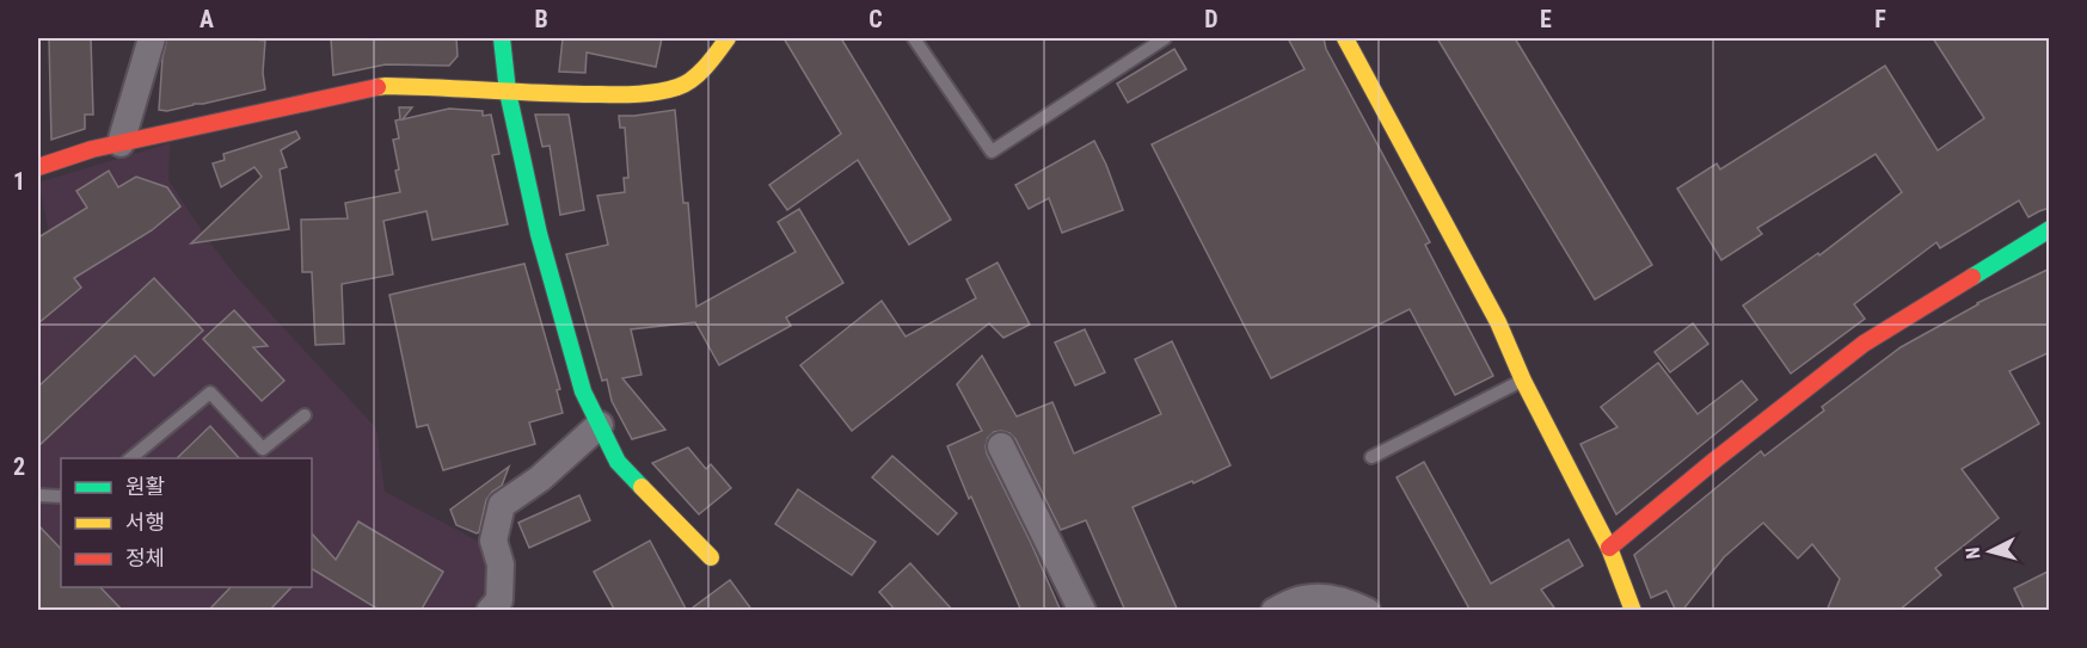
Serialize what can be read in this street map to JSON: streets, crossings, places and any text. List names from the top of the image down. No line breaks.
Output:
{"legend":["원활","서행","정체"],"north":"left","grid":{"columns":["A","B","C","D","E","F"],"rows":["1","2"]}}
